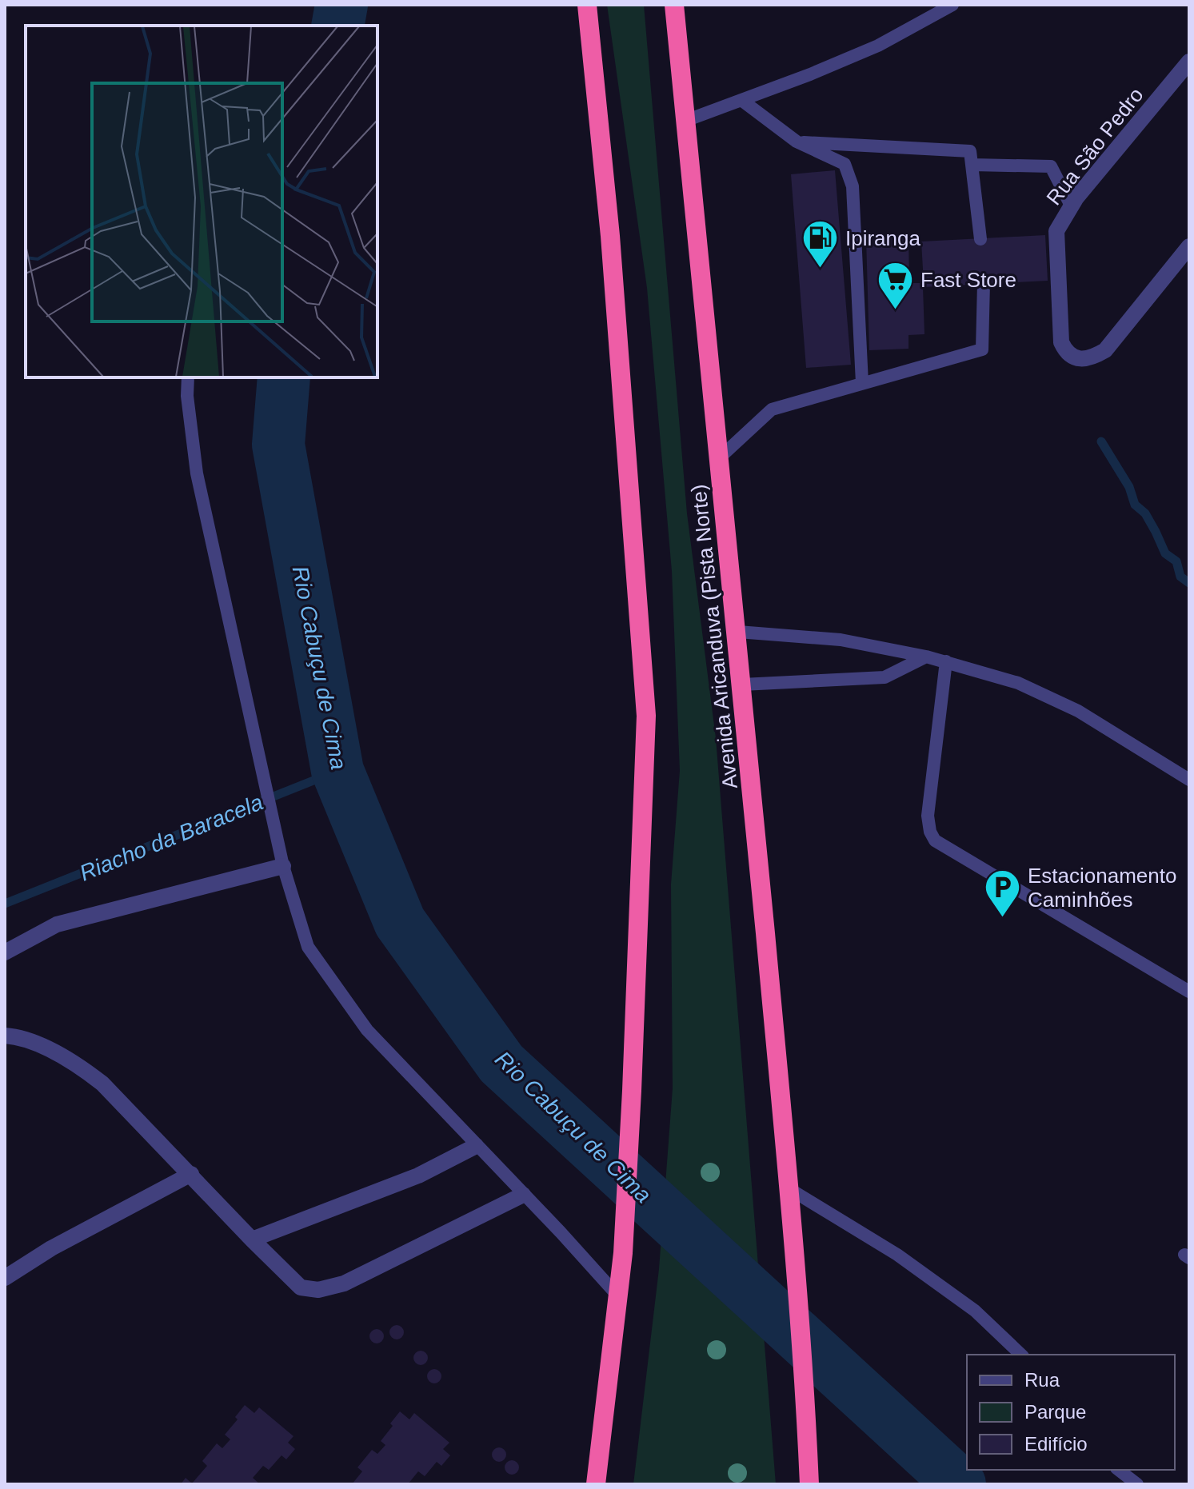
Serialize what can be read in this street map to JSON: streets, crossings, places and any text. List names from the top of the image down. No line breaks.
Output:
{"streets":{"highway":["Avenida Aricanduva (Pista Norte)"],"street":["Rua São Pedro"]},"water":["Rio Cabuçu de Cima","Riacho da Baracela"],"places":{"fuel station":["Ipiranga"],"supermarket":["Fast Store"],"parking":["Estacionamento Caminhões"]},"legend":["Rua","Parque","Edifício"]}
